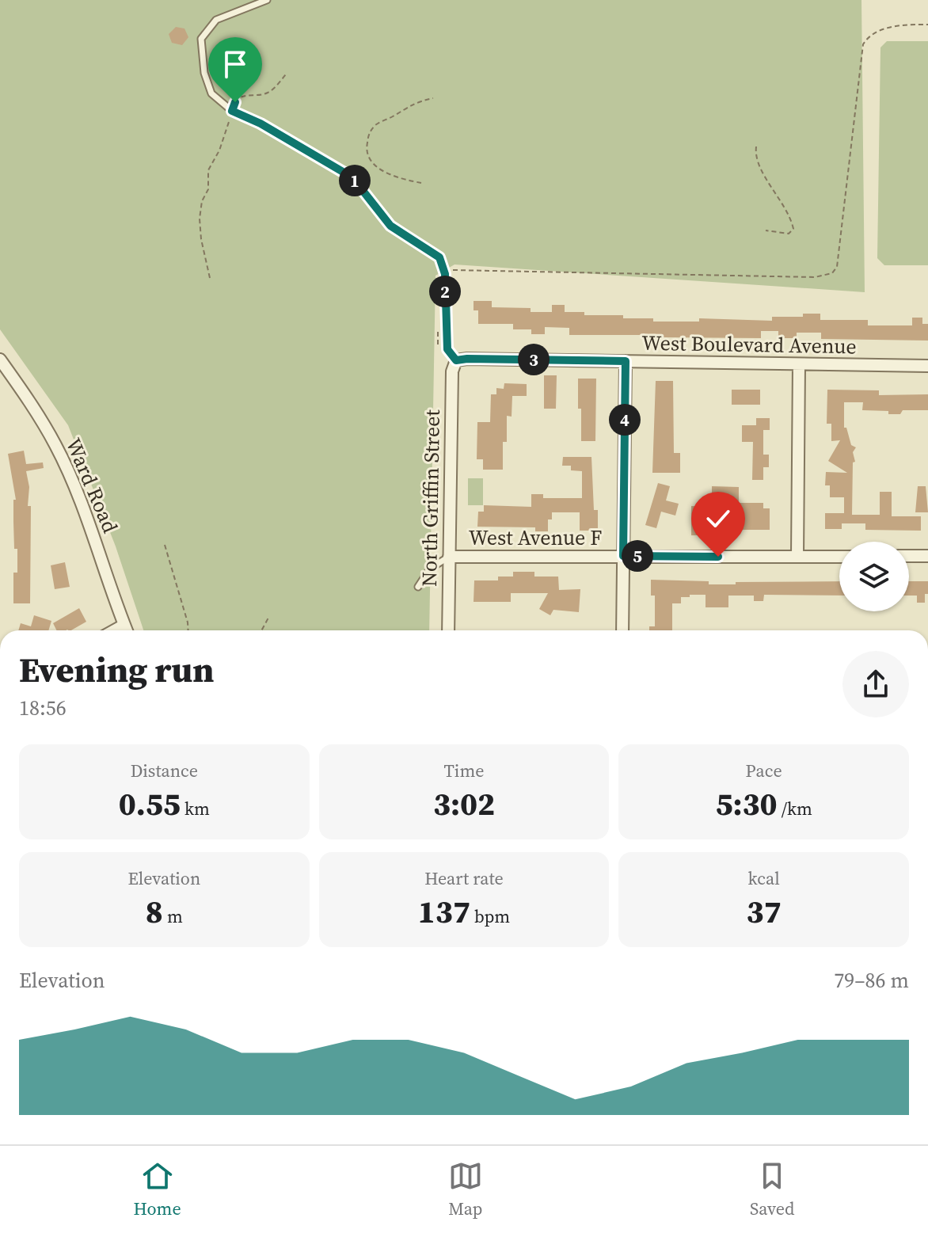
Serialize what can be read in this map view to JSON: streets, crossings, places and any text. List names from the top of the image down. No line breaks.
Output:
{"streets":{"street":["West Boulevard Avenue","Ward Road","North Griffin Street","West Avenue F"]},"crossings":[["West Boulevard Avenue","North Griffin Street"],["North Griffin Street","West Avenue F"]],"page":{"pins":["1","2","3","4","5"],"heading":["Evening run","18:56"],"stats":[["Distance","0.55 km"],["Time","3:02"],["Pace","5:30 /km"],["Elevation","8 m"],["Heart rate","137 bpm"],["kcal","37"]],"chart":["Elevation","79–86 m"],"tabs":["Home","Map","Saved"]}}
